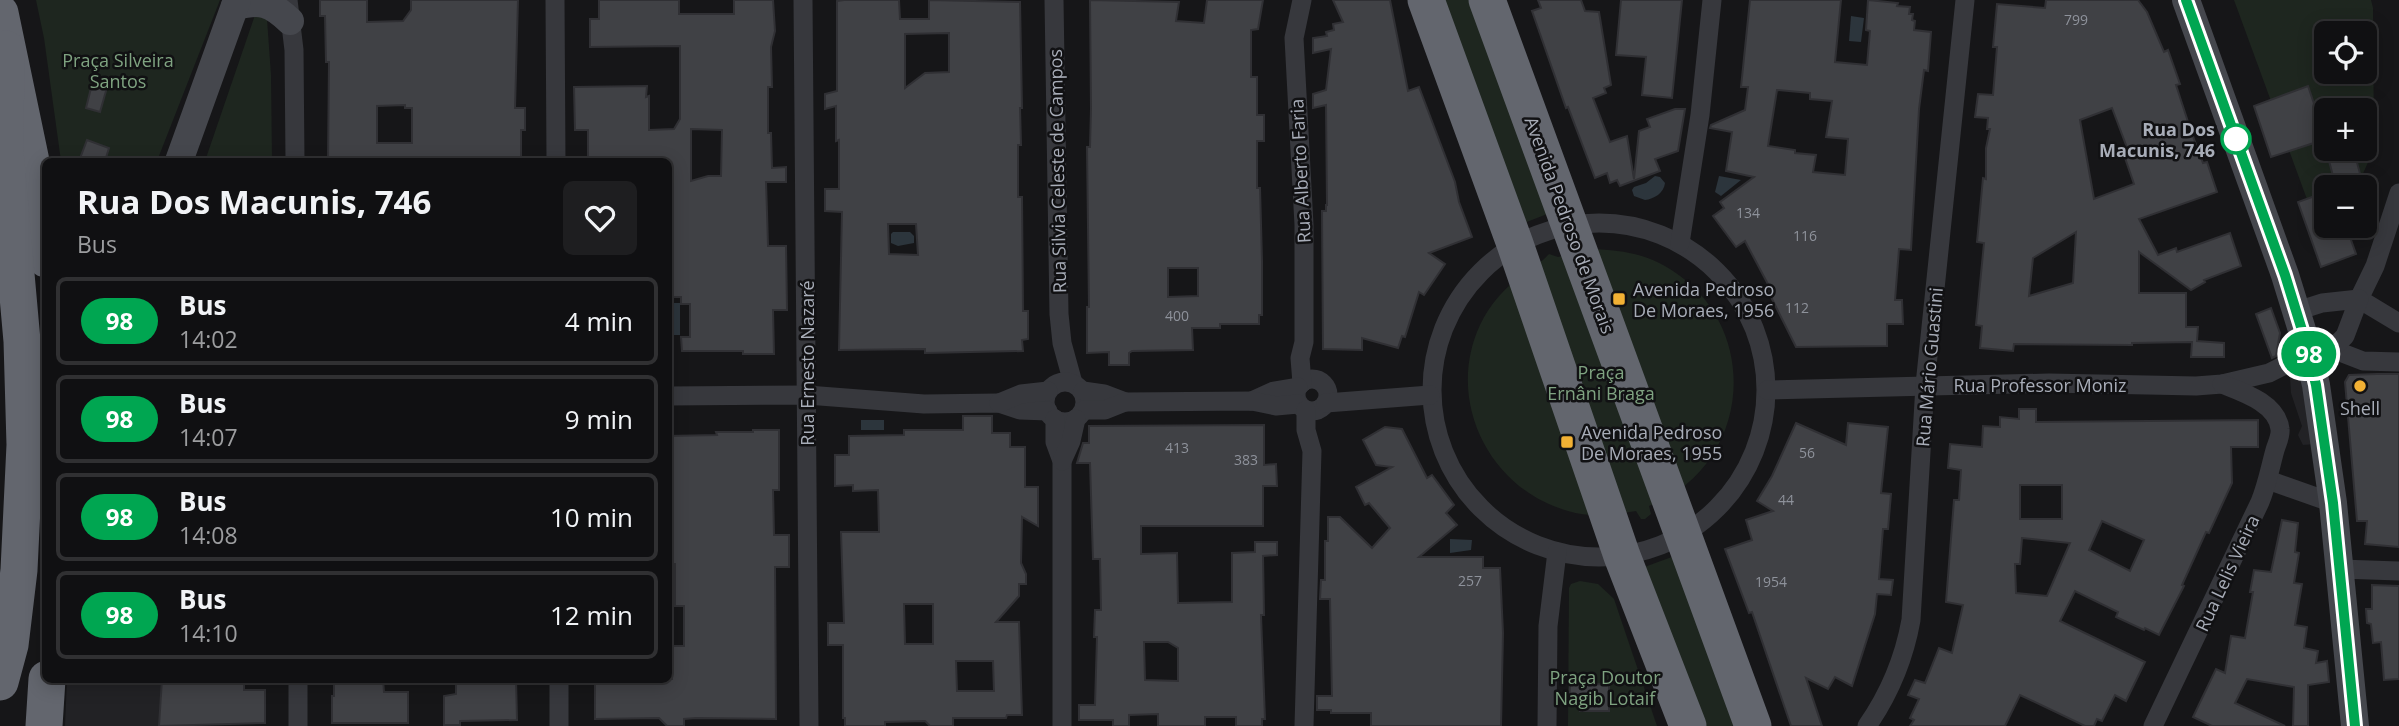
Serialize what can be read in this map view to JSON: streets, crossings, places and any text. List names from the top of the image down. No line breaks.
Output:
{"streets":{"highway":["Avenida Pedroso de Morais"],"street":["Rua Silvia Celeste de Campos","Rua Alberto Faria","Rua Ernesto Nazaré","Rua Mário Guastini","Rua Professor Moniz","Rua Lelis Vieira"]},"crossings":[["Rua Mário Guastini","Rua Professor Moniz"],["Rua Professor Moniz","Rua Lelis Vieira"]],"parks":["Praça Silveira Santos","Praça Ernâni Braga","Praça Doutor Nagib Lotaif"],"places":{"other":["Rua Dos Macunis, 746","Shell"],"transit":["Avenida Pedroso De Moraes, 1956","Avenida Pedroso De Moraes, 1955"]},"lines":["bus line 98"],"house_numbers":["799","134","116","112","400","413","56","383","44","257","1954"],"page":{"on_map":"98","map_buttons":["+","−"],"heading":["Rua Dos Macunis, 746","Bus"],"list":[{"mark":"98","name":"Bus","note":"14:02","value":"4 min"},{"mark":"98","name":"Bus","note":"14:07","value":"9 min"},{"mark":"98","name":"Bus","note":"14:08","value":"10 min"},{"mark":"98","name":"Bus","note":"14:10","value":"12 min"}]}}
